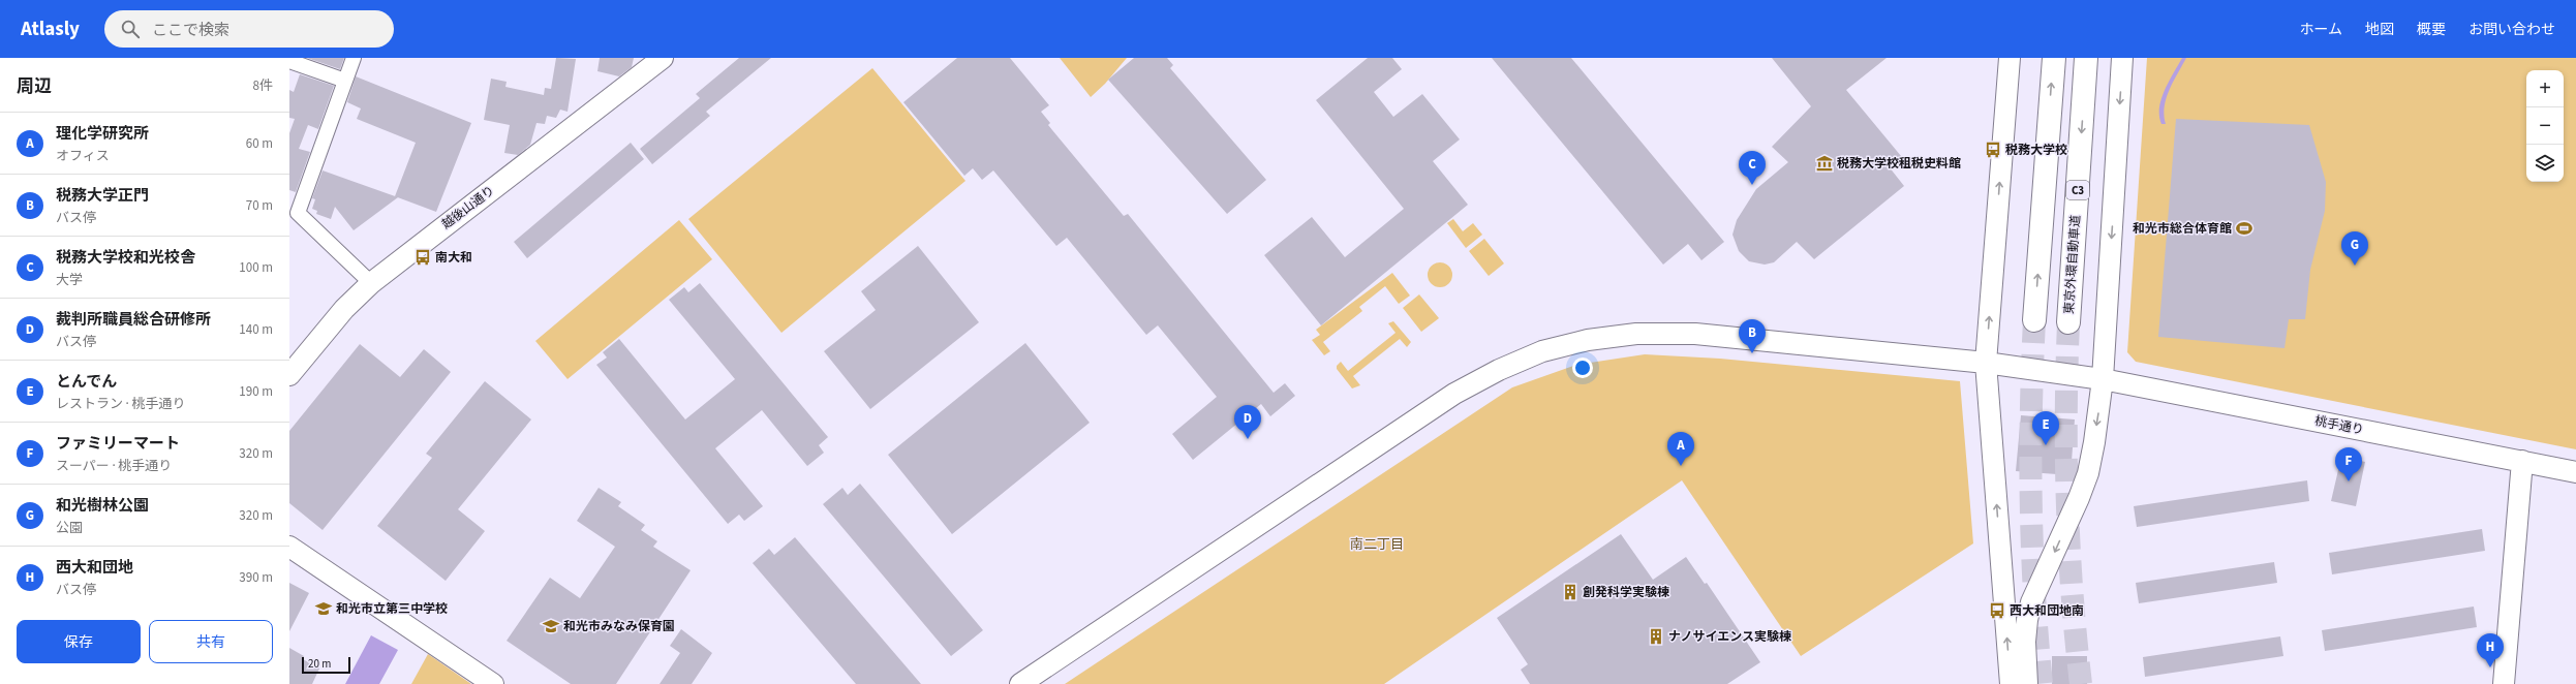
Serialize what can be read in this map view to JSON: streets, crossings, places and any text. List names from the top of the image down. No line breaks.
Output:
{"streets":{"highway":["C3","東京外環自動車道"],"street":["越後山通り","桃手通り"]},"districts":["南二丁目"],"places":{"bus stop":["税務大学校","南大和","西大和団地南"],"museum":["税務大学校租税史料館"],"sports":["和光市総合体育館"],"building":["創発科学実験棟","ナノサイエンス実験棟"],"school or university":["和光市立第三中学校","和光市みなみ保育園"]},"scale_bar":"20 m","page":{"header":"Atlasly","search":"ここで検索","nav":["ホーム","地図","概要","お問い合わせ"],"heading":["周辺","8件"],"map_buttons":["+","−"],"list":[{"mark":"A","name":"理化学研究所","note":"オフィス","value":"60 m"},{"mark":"B","name":"税務大学正門","note":"バス停","value":"70 m"},{"mark":"C","name":"税務大学校和光校舎","note":"大学","value":"100 m"},{"mark":"D","name":"裁判所職員総合研修所","note":"バス停","value":"140 m"},{"mark":"E","name":"とんでん","note":"レストラン · 桃手通り","value":"190 m"},{"mark":"F","name":"ファミリーマート","note":"スーパー · 桃手通り","value":"320 m"},{"mark":"G","name":"和光樹林公園","note":"公園","value":"320 m"},{"mark":"H","name":"西大和団地","note":"バス停","value":"390 m"}],"pins":["C","G","B","D","E","A","F","H"],"buttons":["保存","共有"],"scale":"20 m"}}
